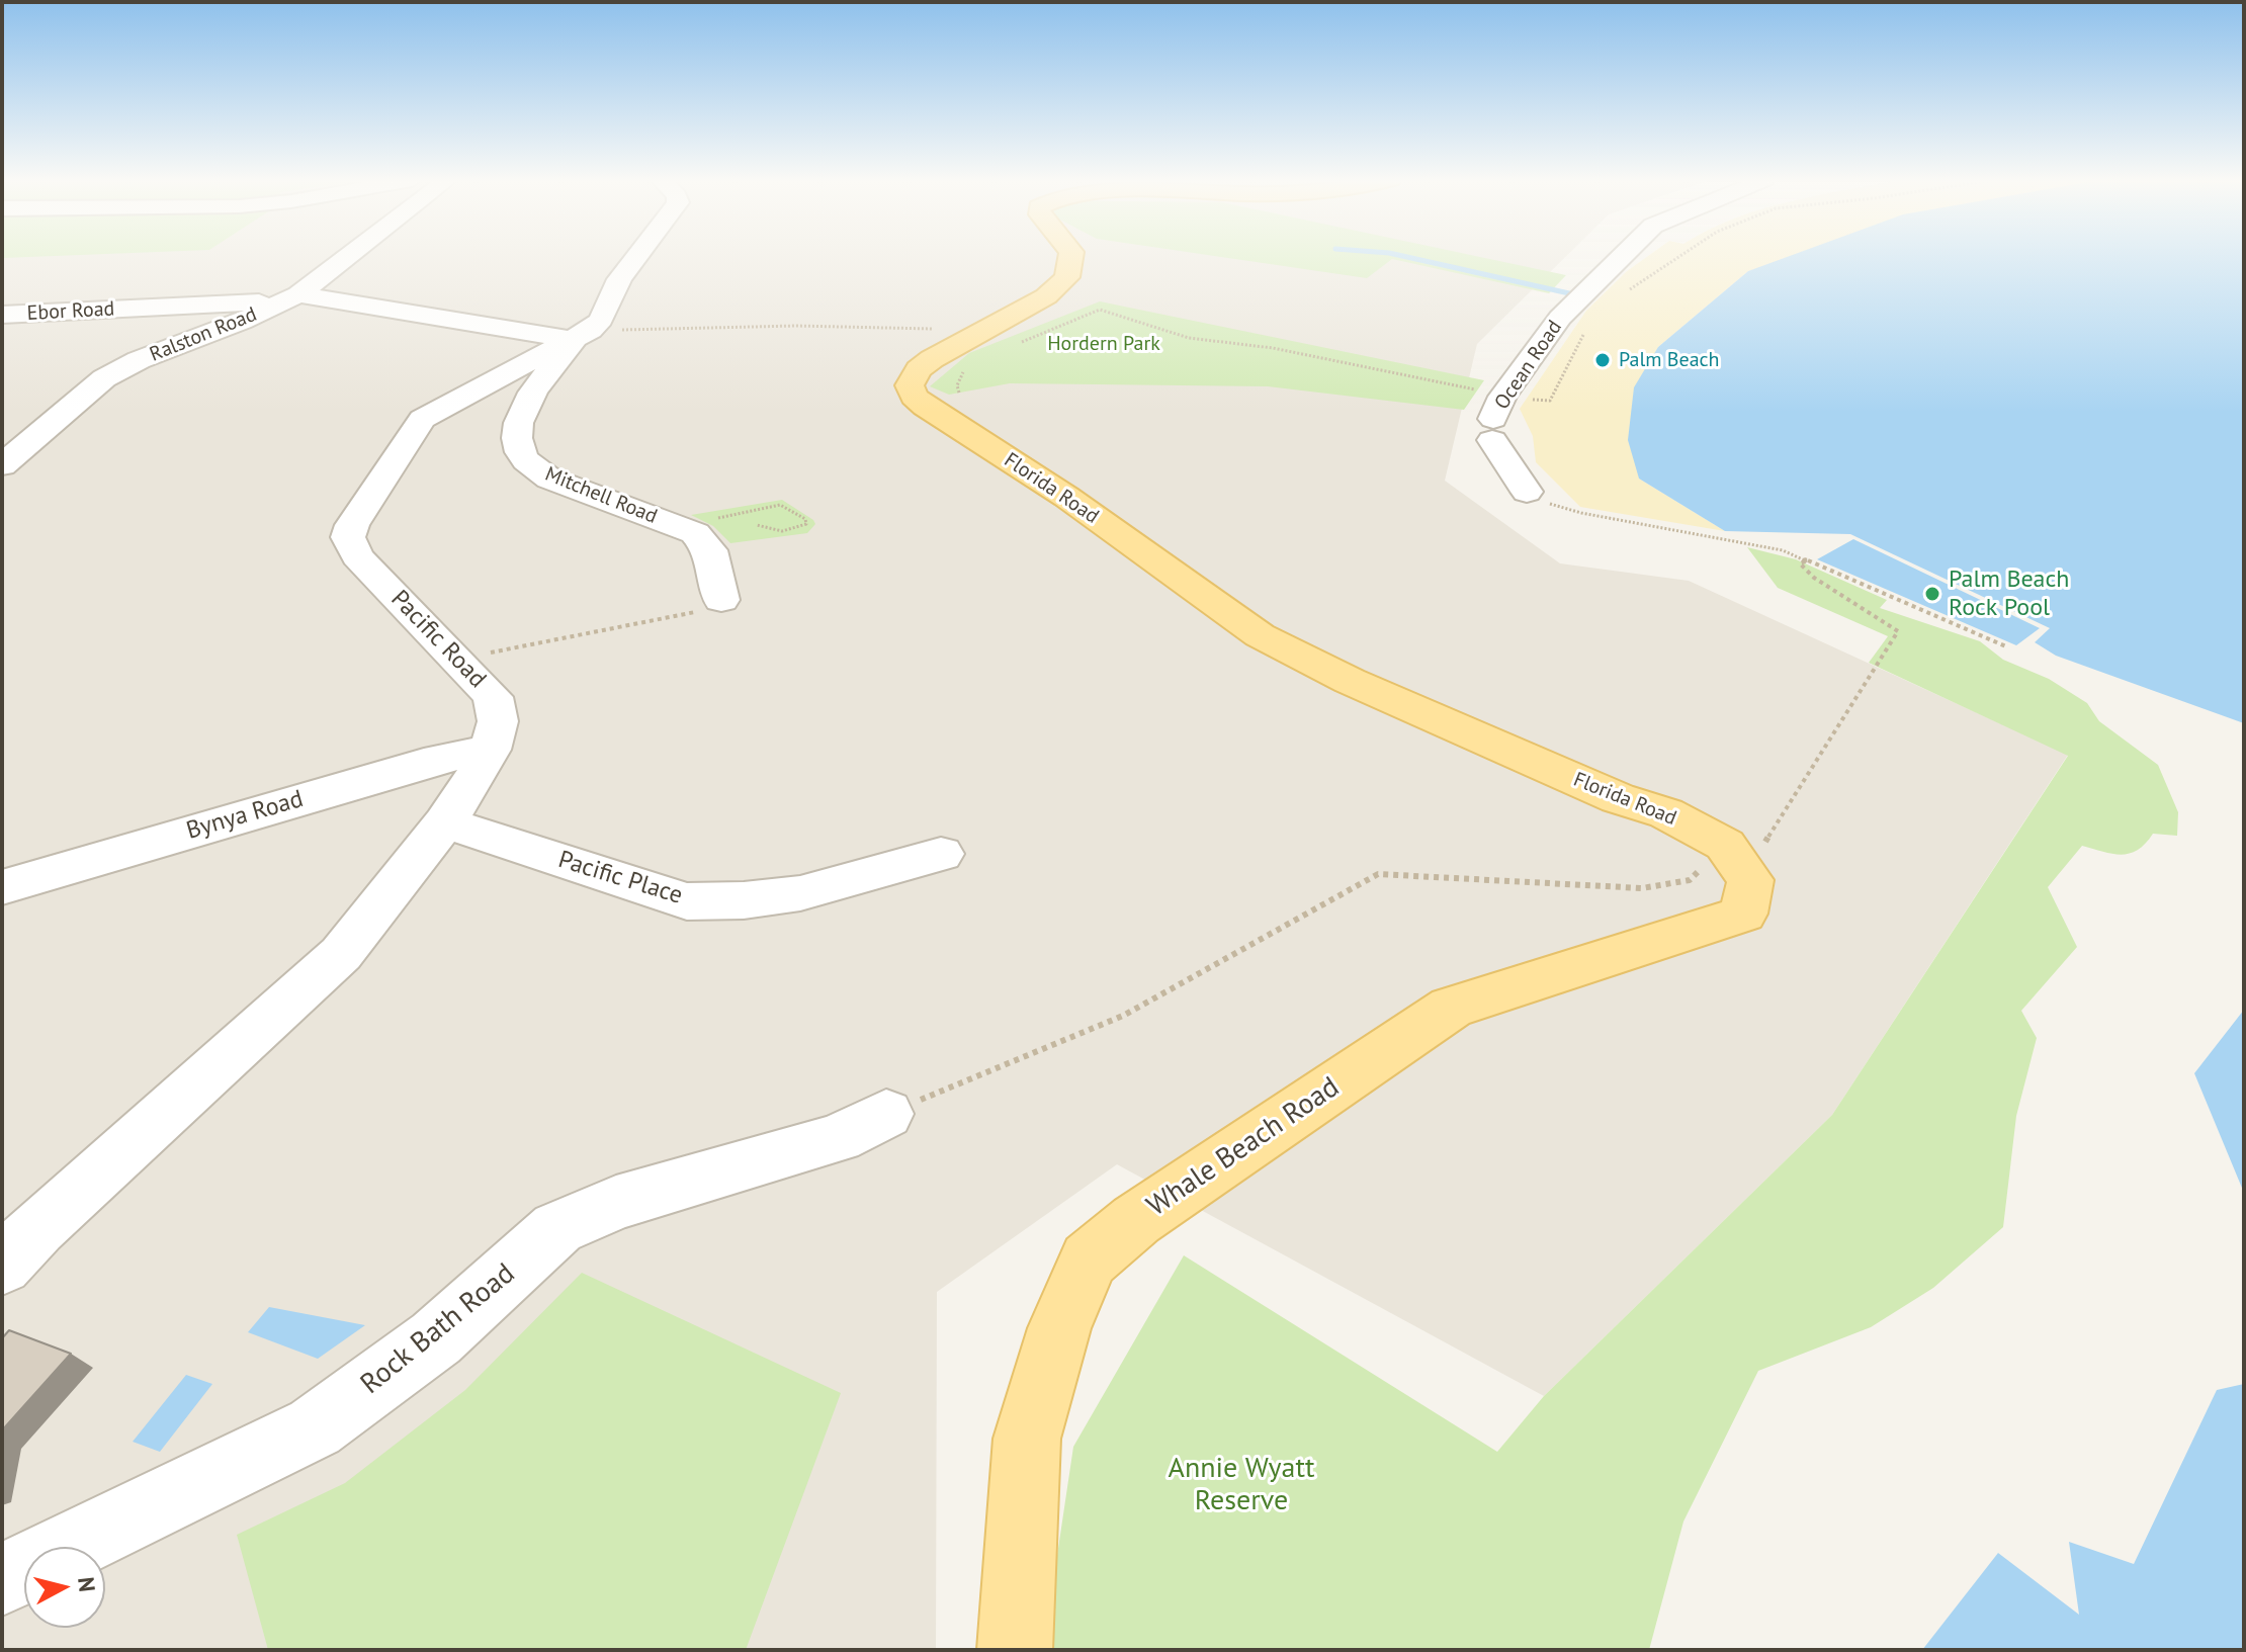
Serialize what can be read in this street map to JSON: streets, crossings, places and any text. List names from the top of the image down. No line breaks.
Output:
{"streets":{"main road":["Florida Road","Whale Beach Road"],"street":["Ebor Road","Ralston Road","Ocean Road","Mitchell Road","Pacific Road","Bynya Road","Pacific Place","Rock Bath Road"]},"crossings":[["Ebor Road","Ralston Road"],["Ebor Road","Mitchell Road"],["Ebor Road","Pacific Road"],["Florida Road","Whale Beach Road"],["Mitchell Road","Pacific Road"],["Pacific Road","Bynya Road"],["Pacific Road","Pacific Place"]],"parks":["Hordern Park","Annie Wyatt Reserve"],"places":["Palm Beach","Palm Beach Rock Pool"],"north":"right"}
